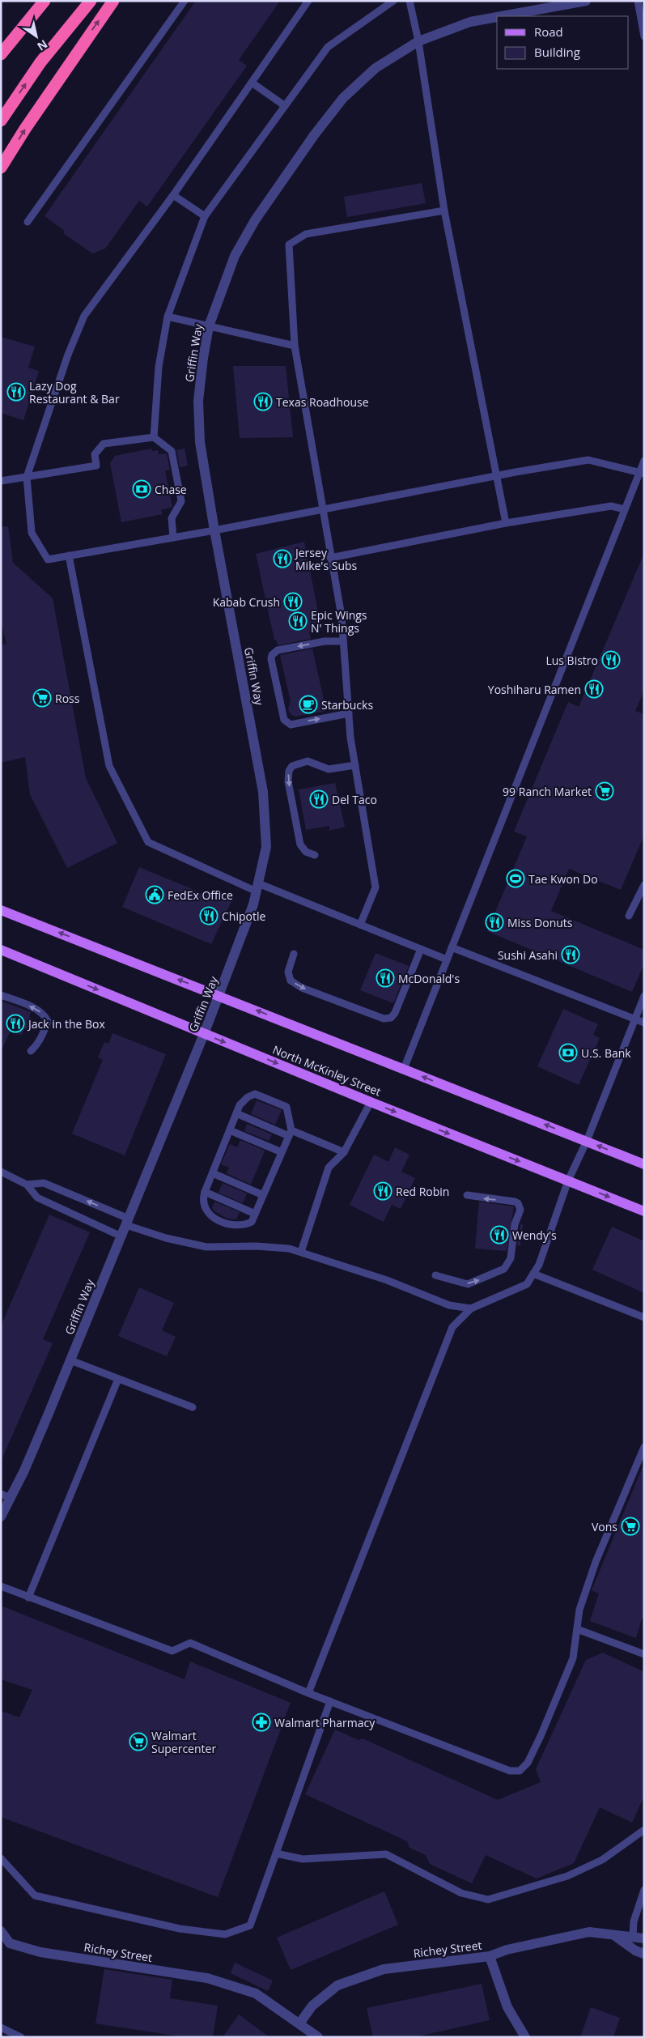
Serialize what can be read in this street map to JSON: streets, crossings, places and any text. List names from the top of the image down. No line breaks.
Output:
{"streets":{"main road":["North McKinley Street"],"street":["Griffin Way","Richey Street"]},"crossings":[["Griffin Way","North McKinley Street"]],"places":{"restaurant":["Lazy Dog Restaurant & Bar","Texas Roadhouse","Jersey Mike's Subs","Kabab Crush","Epic Wings N' Things","Lus Bistro","Yoshiharu Ramen","Del Taco","Chipotle","Miss Donuts","Sushi Asahi","McDonald's","Jack in the Box","Red Robin","Wendy's"],"bank":["Chase","U.S. Bank"],"supermarket":["Ross","99 Ranch Market","Vons","Walmart Supercenter"],"cafe":["Starbucks"],"sports":["Tae Kwon Do"],"public building":["FedEx Office"],"pharmacy":["Walmart Pharmacy"]},"legend":["Road","Building"],"north":"bottom right"}
